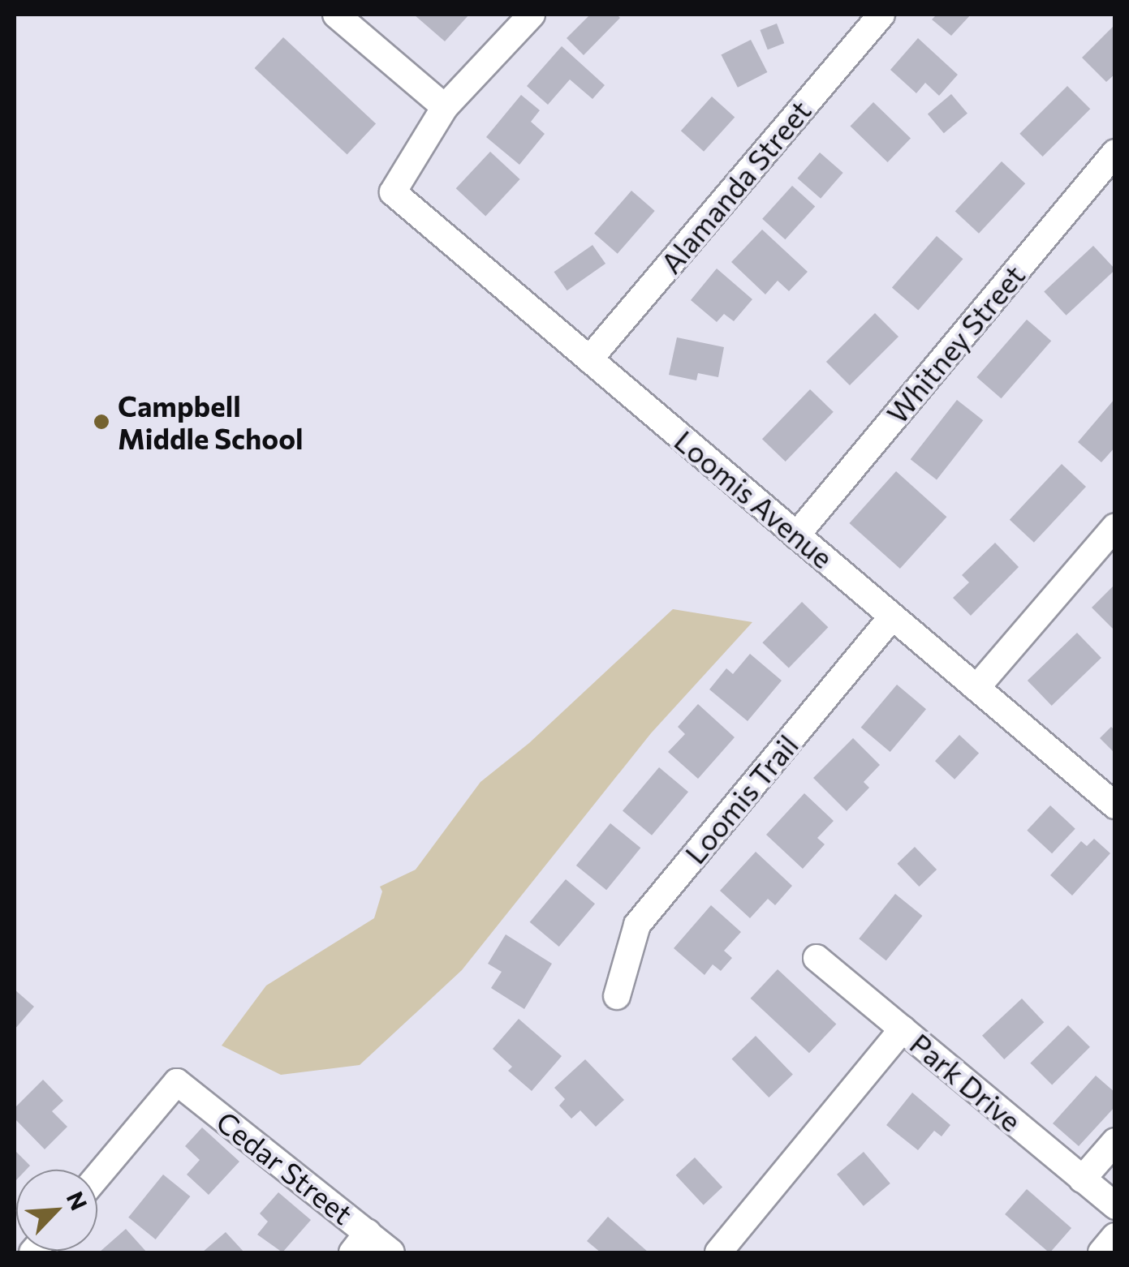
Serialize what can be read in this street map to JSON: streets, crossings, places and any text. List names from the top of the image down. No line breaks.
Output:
{"streets":{"street":["Alamanda Street","Whitney Street","Loomis Avenue","Loomis Trail","Park Drive","Cedar Street"]},"crossings":[["Alamanda Street","Loomis Avenue"],["Whitney Street","Loomis Avenue"],["Loomis Avenue","Loomis Trail"]],"places":["Campbell Middle School"],"north":"top right"}
